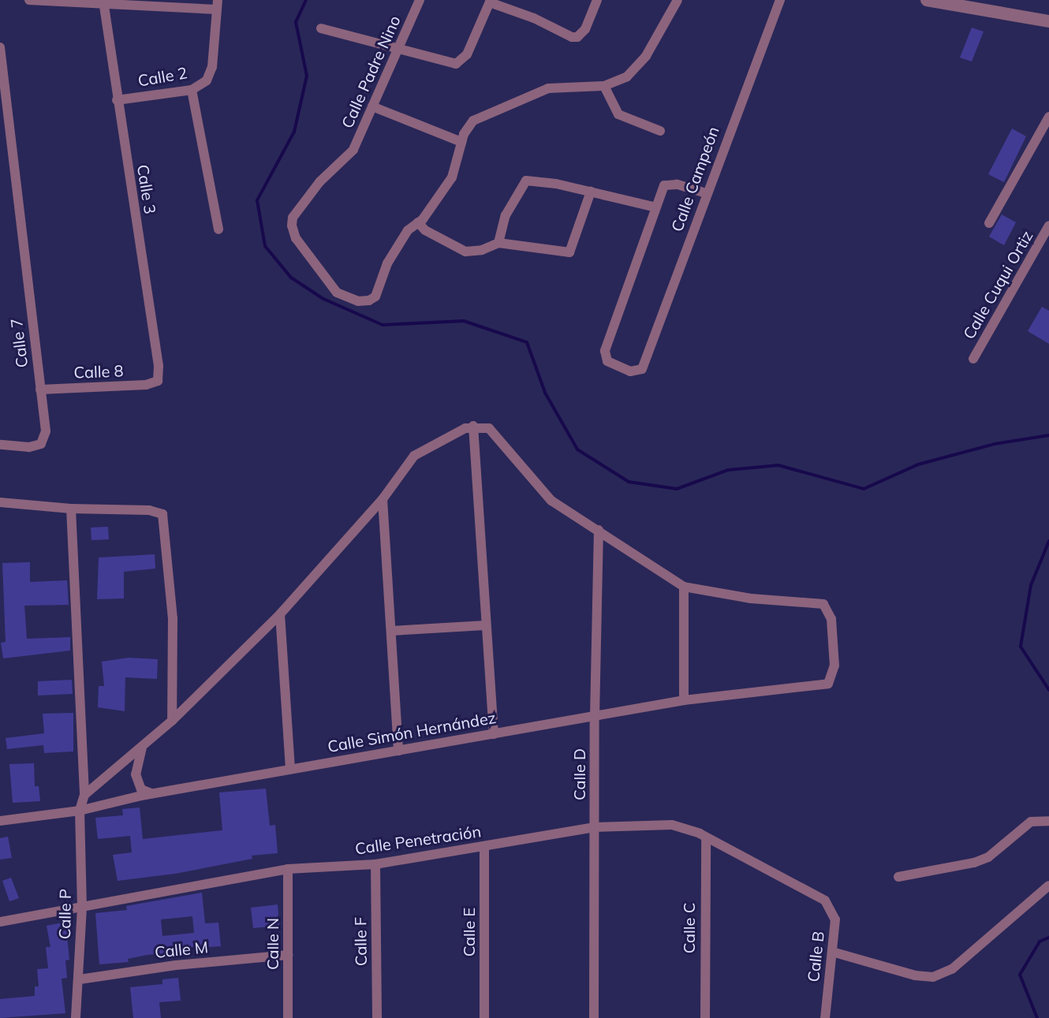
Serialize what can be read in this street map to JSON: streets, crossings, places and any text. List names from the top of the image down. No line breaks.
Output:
{"streets":{"street":["Calle Padre Nino","Calle 2","Calle Campeón","Calle 3","Calle Cuqui Ortiz","Calle 7","Calle 8","Calle Simón Hernández","Calle D","Calle Penetración","Calle P","Calle C","Calle E","Calle F","Calle N","Calle M","Calle B"]},"crossings":[["Calle 2","Calle 3"],["Calle 3","Calle 8"],["Calle 7","Calle 8"],["Calle Simón Hernández","Calle D"],["Calle Simón Hernández","Calle P"],["Calle D","Calle Penetración"],["Calle Penetración","Calle P"],["Calle Penetración","Calle C"],["Calle Penetración","Calle E"],["Calle Penetración","Calle F"],["Calle Penetración","Calle N"],["Calle Penetración","Calle B"],["Calle P","Calle M"],["Calle N","Calle M"]]}
